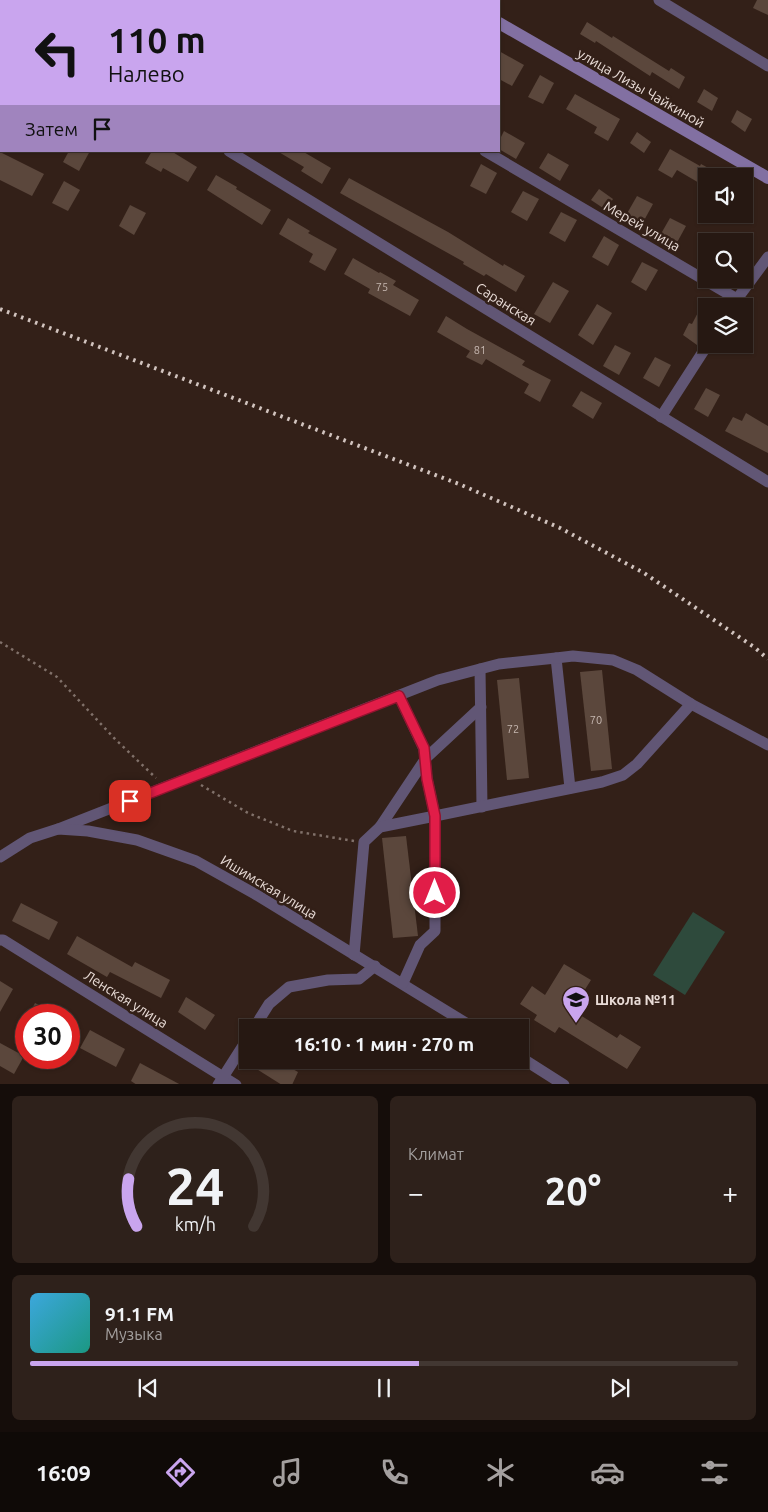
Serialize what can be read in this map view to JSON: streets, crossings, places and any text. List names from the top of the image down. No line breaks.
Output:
{"streets":{"street":["улица Лизы Чайкиной","Мерей улица","Саранская","Ишимская улица","Ленская улица"]},"places":{"school or university":["Школа №11"]},"house_numbers":["75","81","70","72"],"page":{"turn":["110 m","Налево"],"then":"Затем","limit":"30","trip":"16:10 · 1 мин · 270 m","tile":"Климат","heat":["−","20°","+"],"song":["91.1 FM","Музыка"],"tabs":"16:09","gauge":["24","km/h"]}}
